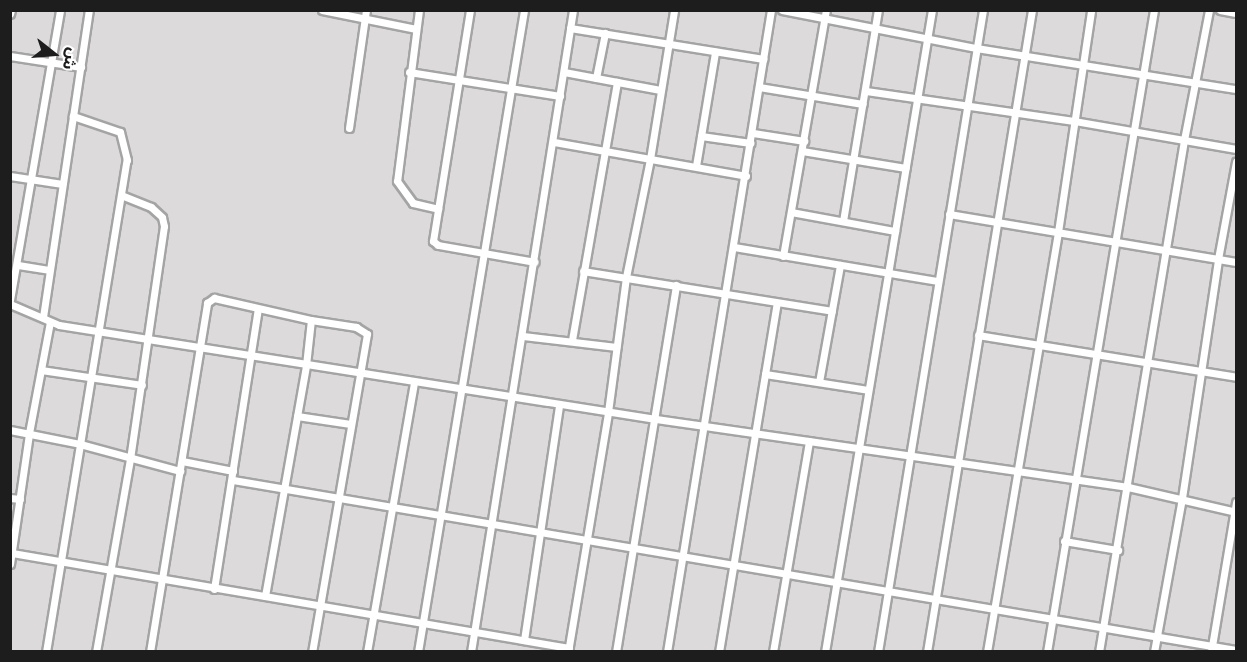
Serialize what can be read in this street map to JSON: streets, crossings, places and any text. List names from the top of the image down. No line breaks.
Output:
{"north":"right"}
